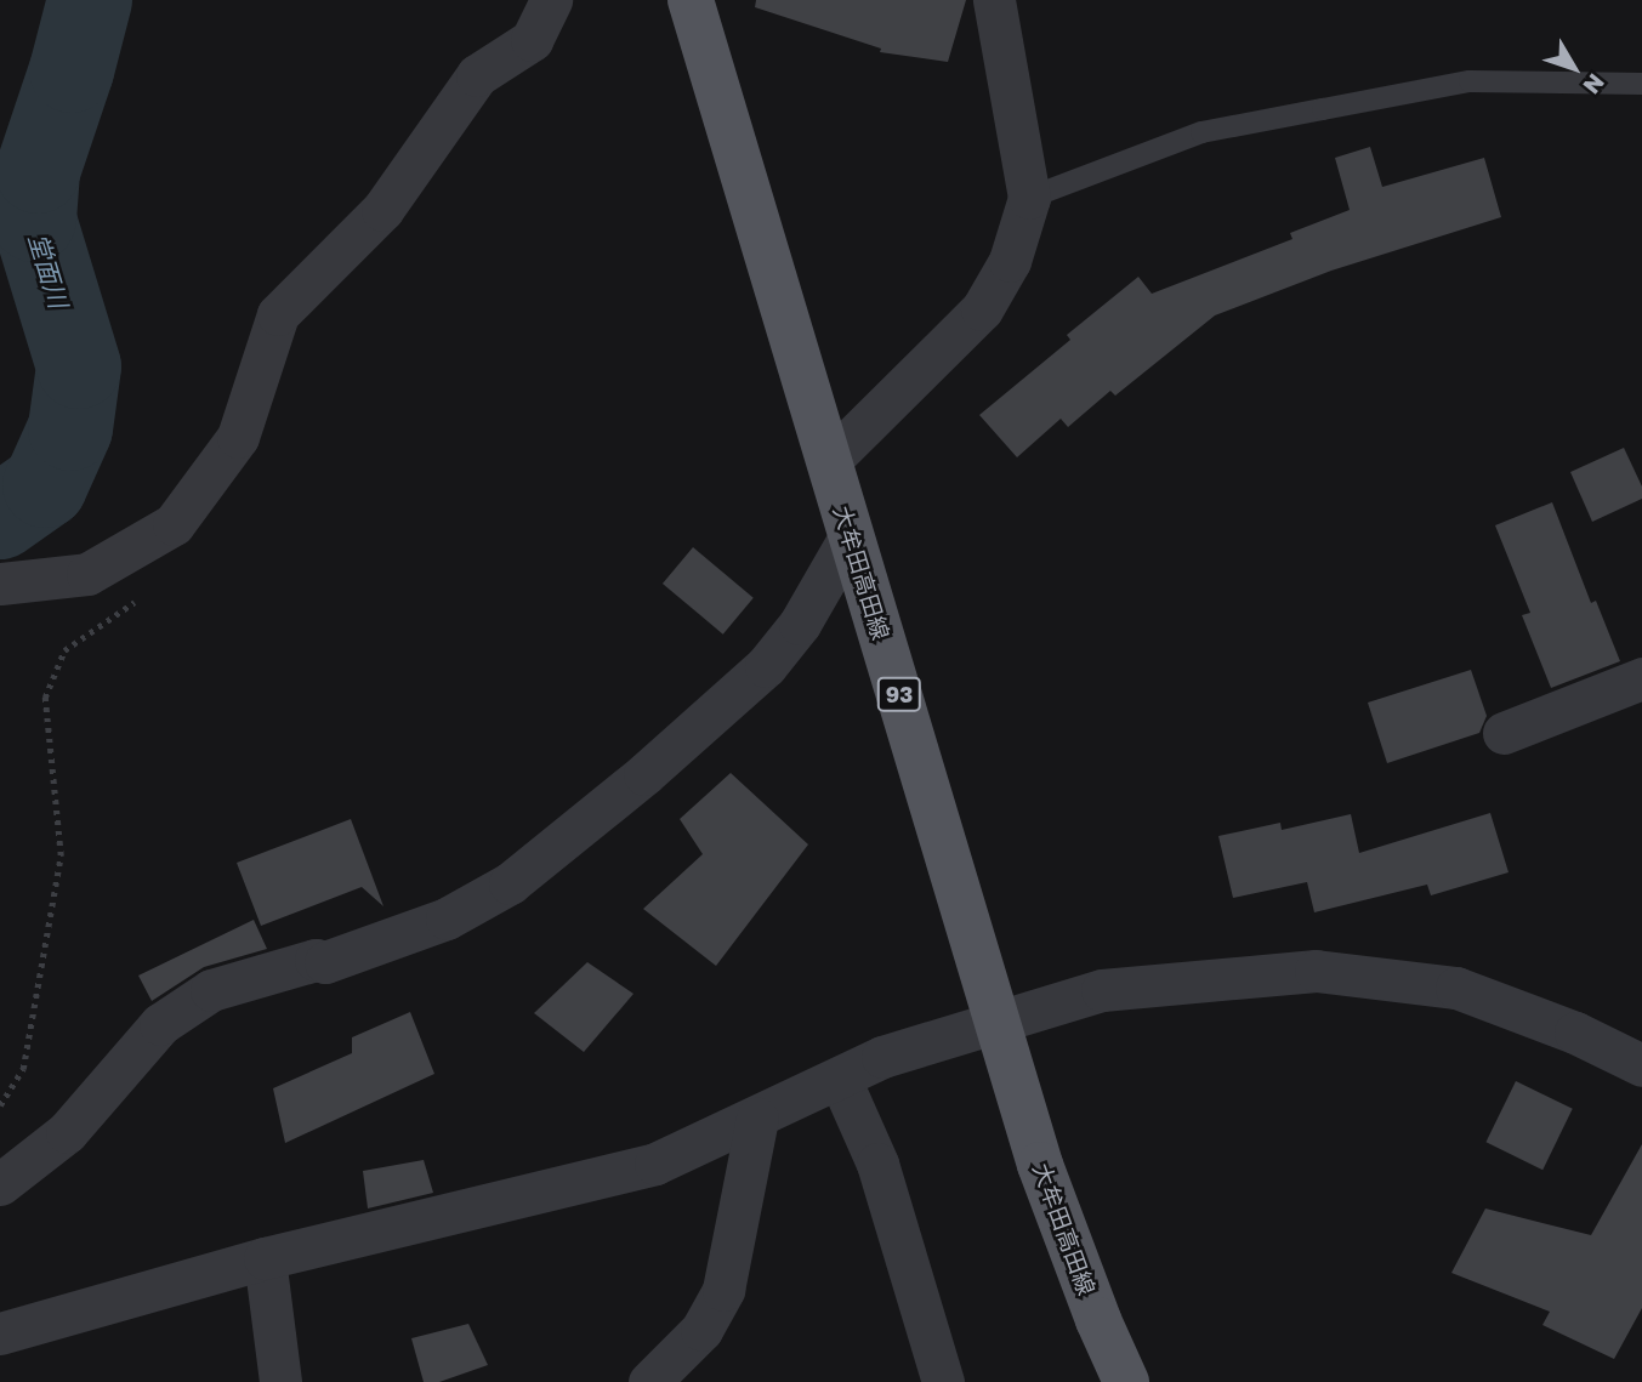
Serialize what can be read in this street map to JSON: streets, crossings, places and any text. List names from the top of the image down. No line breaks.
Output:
{"streets":{"main road":["大牟田高田線","93"]},"water":["堂面川"],"north":"bottom right"}
